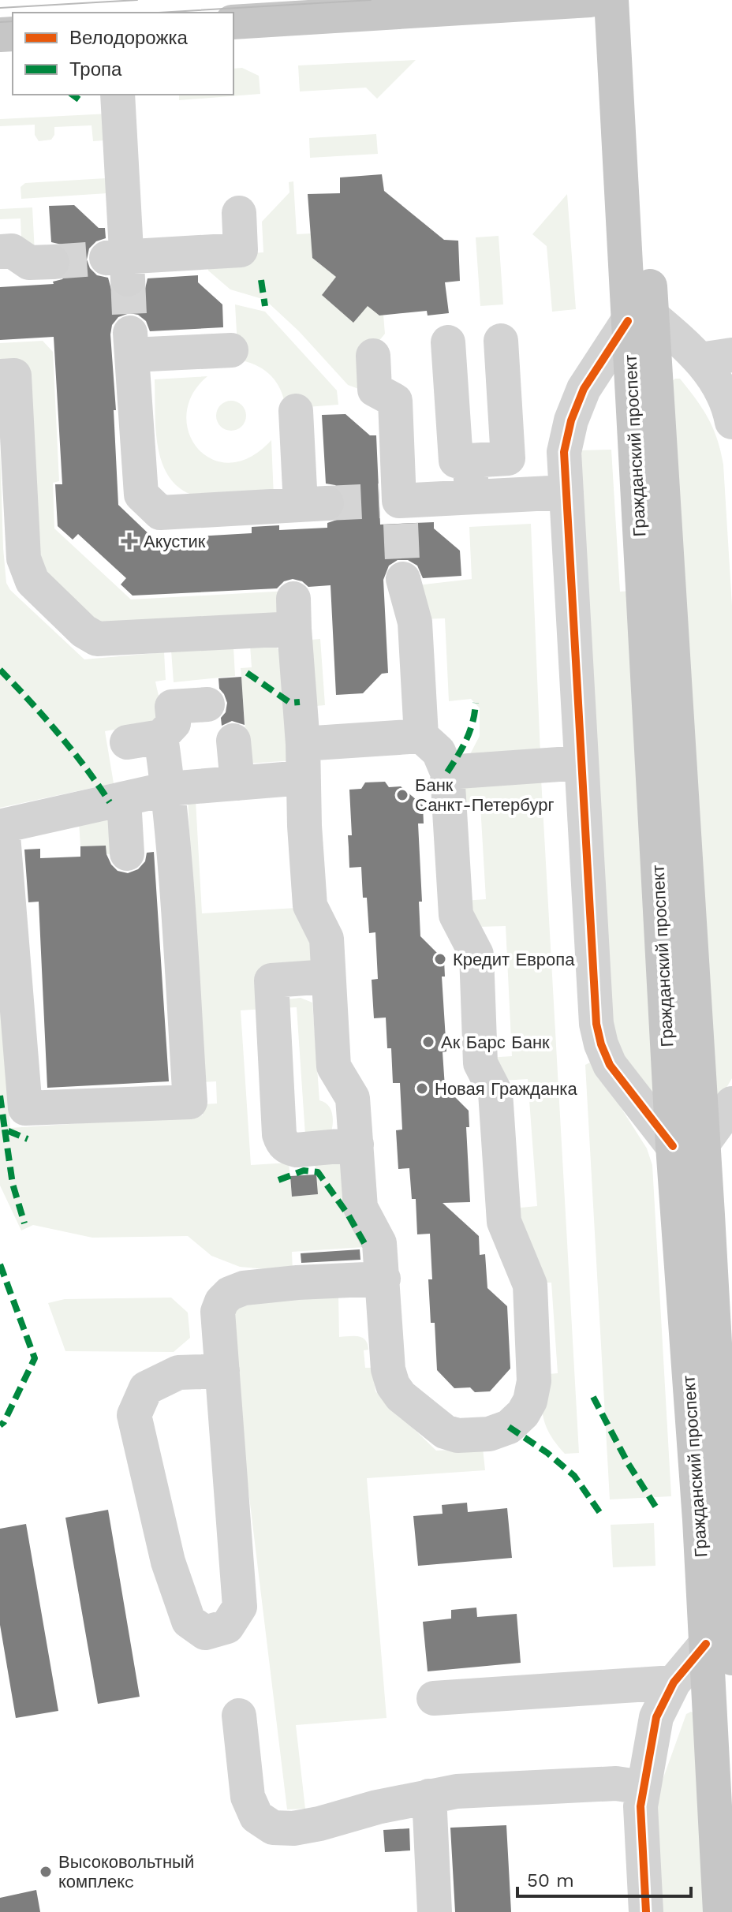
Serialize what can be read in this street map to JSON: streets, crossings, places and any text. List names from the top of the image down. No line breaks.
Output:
{"streets":{"main road":["Гражданский проспект"]},"places":{"health":["Акустик"],"other":["Банк Санкт-Петербург","Кредит Европа","Ак Барс Банк","Новая Гражданка","Высоковольтный комплекc"]},"legend":["Велодорожка","Тропа"],"scale_bar":"50 m"}
